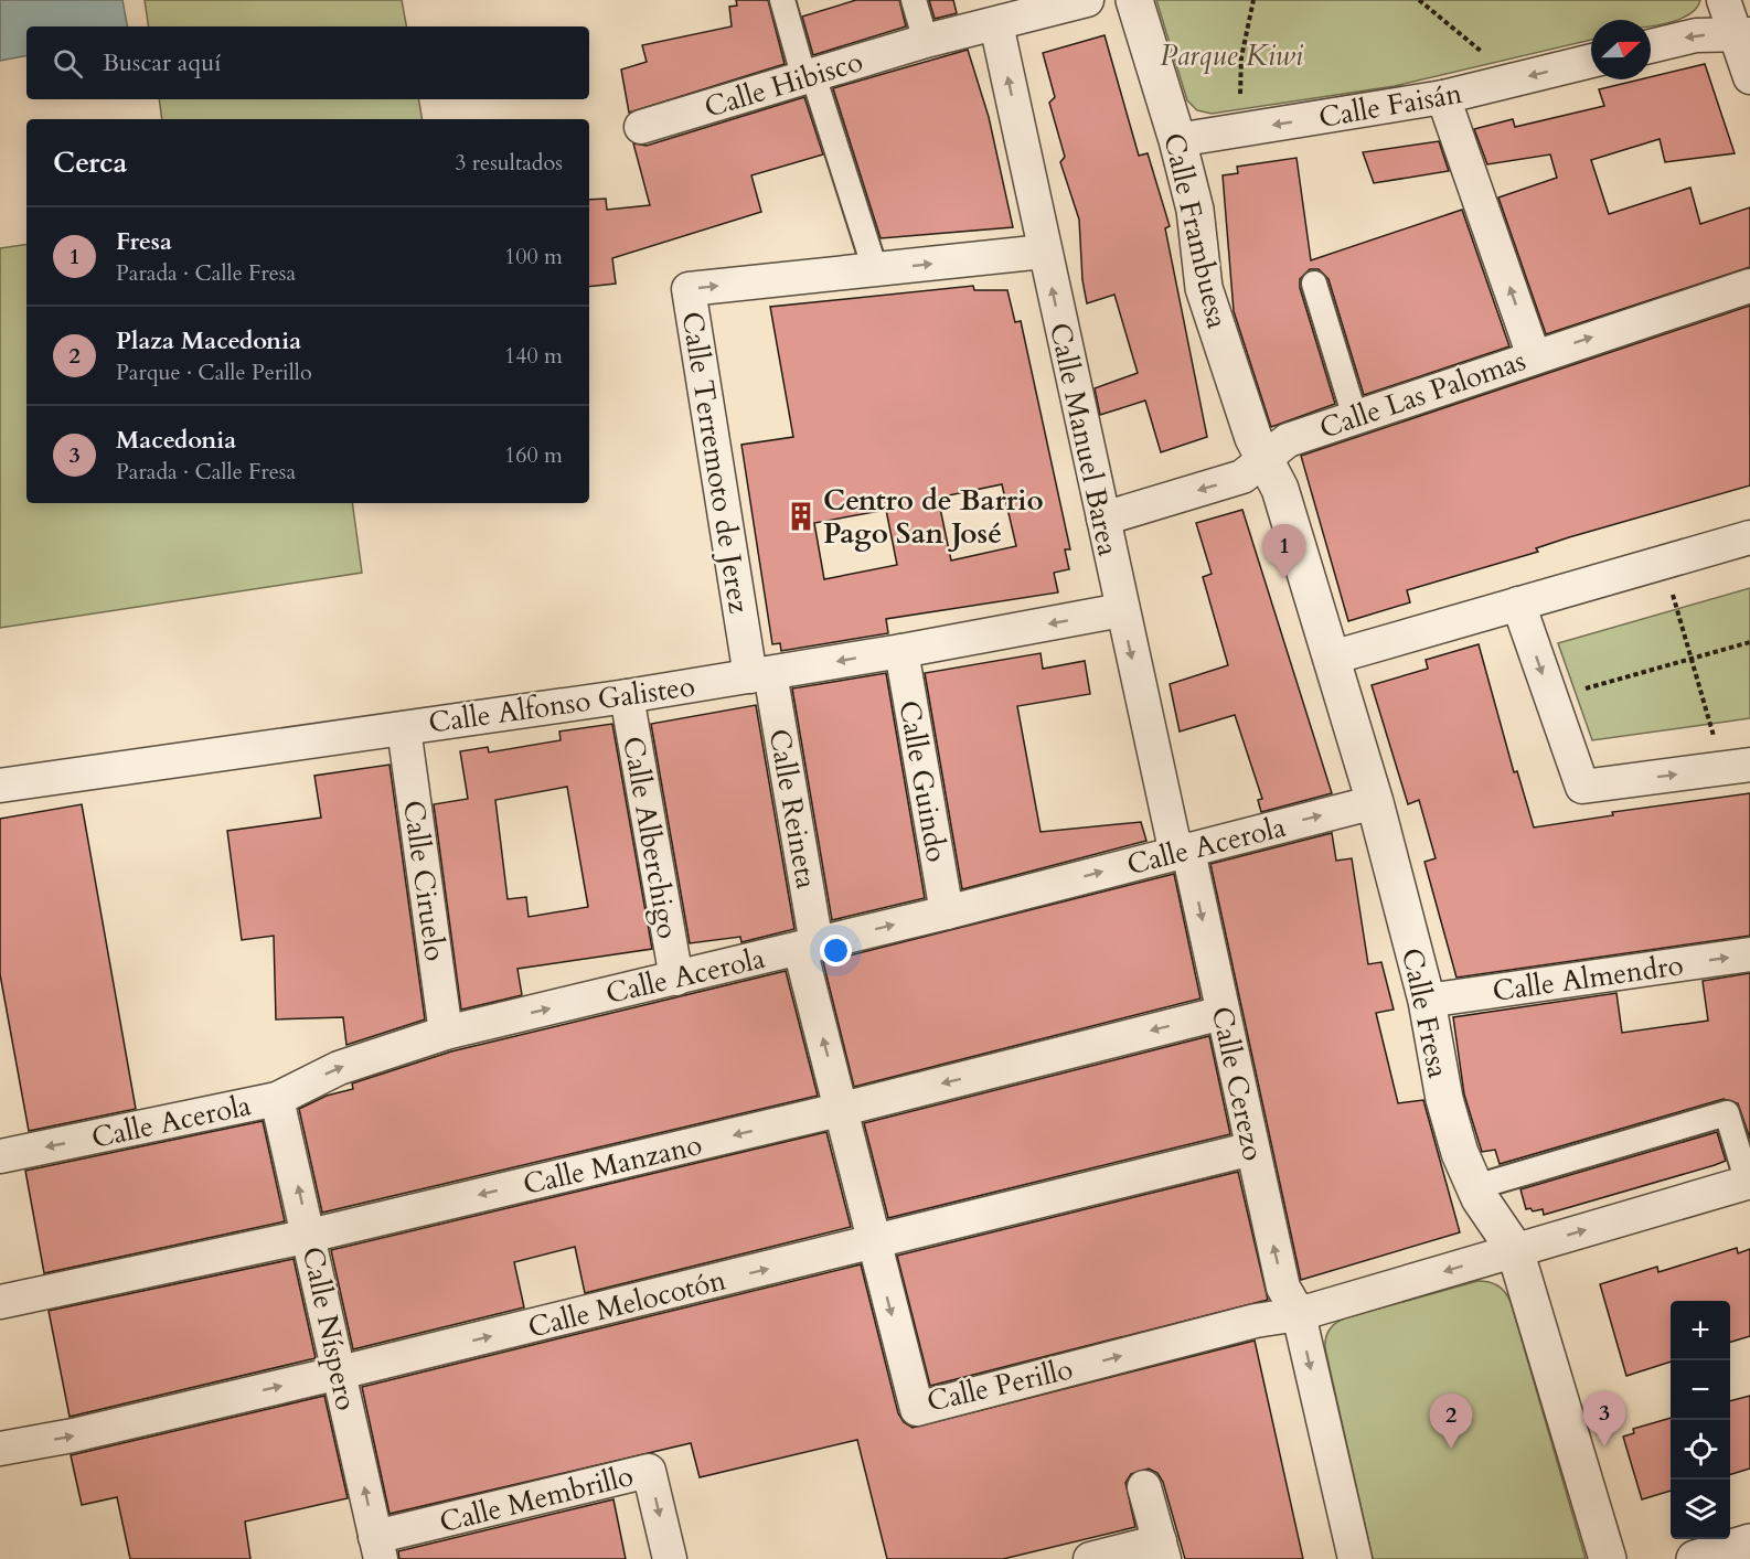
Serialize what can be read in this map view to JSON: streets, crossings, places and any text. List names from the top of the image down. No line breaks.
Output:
{"streets":{"street":["Calle Hibisco","Calle Faisán","Calle Frambuesa","Calle Las Palomas","Calle Manuel Barea","Calle Terremoto de Jerez","Calle Alfonso Galisteo","Calle Guindo","Calle Reineta","Calle Alberchigo","Calle Acerola","Calle Ciruelo","Calle Almendro","Calle Fresa","Calle Cerezo","Calle Manzano","Calle Melocotón","Calle Níspero","Calle Perillo","Calle Membrillo"]},"crossings":[["Calle Hibisco","Calle Manuel Barea"],["Calle Faisán","Calle Frambuesa"],["Calle Frambuesa","Calle Las Palomas"],["Calle Frambuesa","Calle Fresa"],["Calle Las Palomas","Calle Manuel Barea"],["Calle Las Palomas","Calle Fresa"],["Calle Manuel Barea","Calle Terremoto de Jerez"],["Calle Manuel Barea","Calle Alfonso Galisteo"],["Calle Manuel Barea","Calle Acerola"],["Calle Manuel Barea","Calle Cerezo"],["Calle Terremoto de Jerez","Calle Alfonso Galisteo"],["Calle Terremoto de Jerez","Calle Reineta"],["Calle Alfonso Galisteo","Calle Guindo"],["Calle Alfonso Galisteo","Calle Reineta"],["Calle Alfonso Galisteo","Calle Alberchigo"],["Calle Alfonso Galisteo","Calle Ciruelo"],["Calle Guindo","Calle Acerola"],["Calle Reineta","Calle Acerola"],["Calle Reineta","Calle Perillo"],["Calle Alberchigo","Calle Acerola"],["Calle Acerola","Calle Ciruelo"],["Calle Acerola","Calle Fresa"],["Calle Acerola","Calle Cerezo"],["Calle Acerola","Calle Níspero"],["Calle Acerola","Calle Perillo"],["Calle Almendro","Calle Fresa"],["Calle Cerezo","Calle Manzano"],["Calle Cerezo","Calle Melocotón"],["Calle Cerezo","Calle Perillo"],["Calle Manzano","Calle Níspero"],["Calle Manzano","Calle Perillo"],["Calle Melocotón","Calle Níspero"],["Calle Melocotón","Calle Perillo"],["Calle Níspero","Calle Membrillo"]],"one_way":["Calle Faisán","Calle Manzano","Calle Melocotón","Calle Níspero"],"parks":["Parque Kiwi"],"places":{"building":["Centro de Barrio Pago San José"]},"north":"right","page":{"search":"Buscar aquí","heading":["Cerca","3 resultados"],"list":[{"mark":"1","name":"Fresa","note":"Parada · Calle Fresa","value":"100 m"},{"mark":"2","name":"Plaza Macedonia","note":"Parque · Calle Perillo","value":"140 m"},{"mark":"3","name":"Macedonia","note":"Parada · Calle Fresa","value":"160 m"}],"pins":["1","3","2"],"map_buttons":["+","−"]}}
